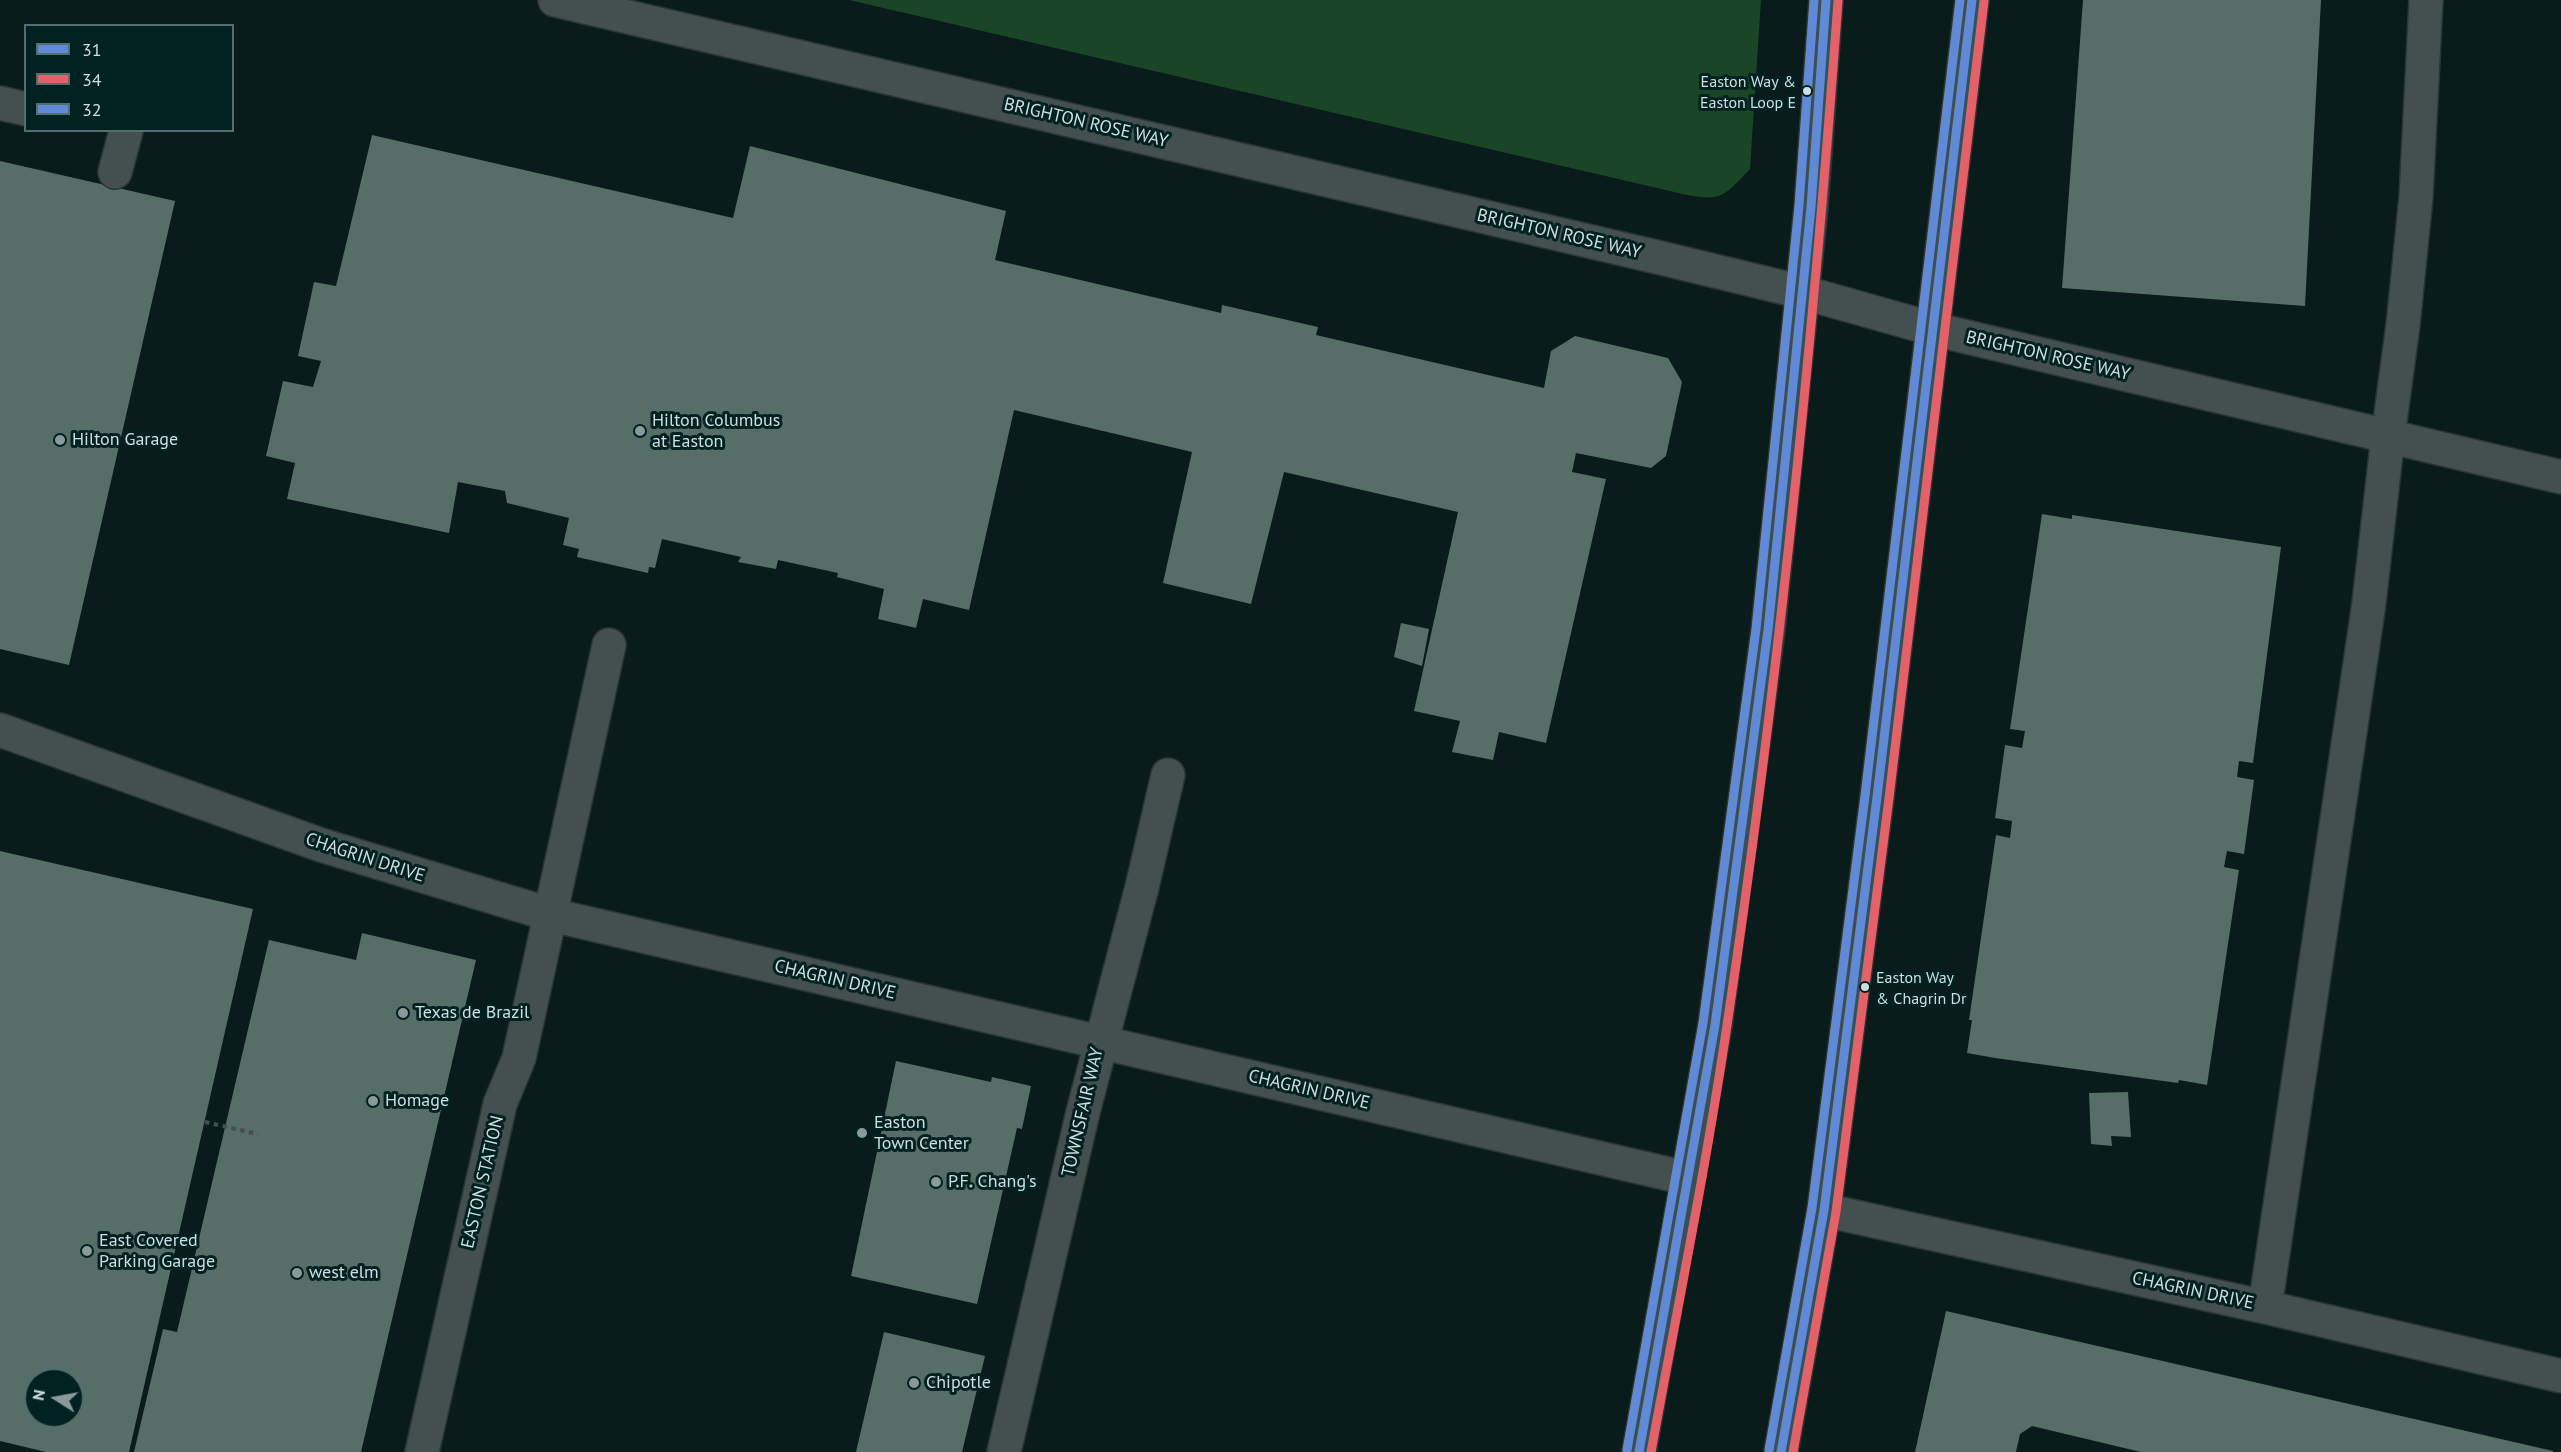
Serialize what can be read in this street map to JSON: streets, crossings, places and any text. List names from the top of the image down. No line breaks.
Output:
{"streets":{"street":["BRIGHTON ROSE WAY","CHAGRIN DRIVE","TOWNSFAIR WAY","EASTON STATION"]},"crossings":[["CHAGRIN DRIVE","TOWNSFAIR WAY"],["CHAGRIN DRIVE","EASTON STATION"]],"places":["Easton Way & Easton Loop E","Hilton Columbus at Easton","Hilton Garage","Easton Way & Chagrin Dr","Texas de Brazil","Homage","Easton Town Center","P.F. Chang's","East Covered Parking Garage","west elm","Chipotle"],"lines":["transit line 31","transit line 32","transit line 34"],"legend":["31","34","32"],"north":"left"}
